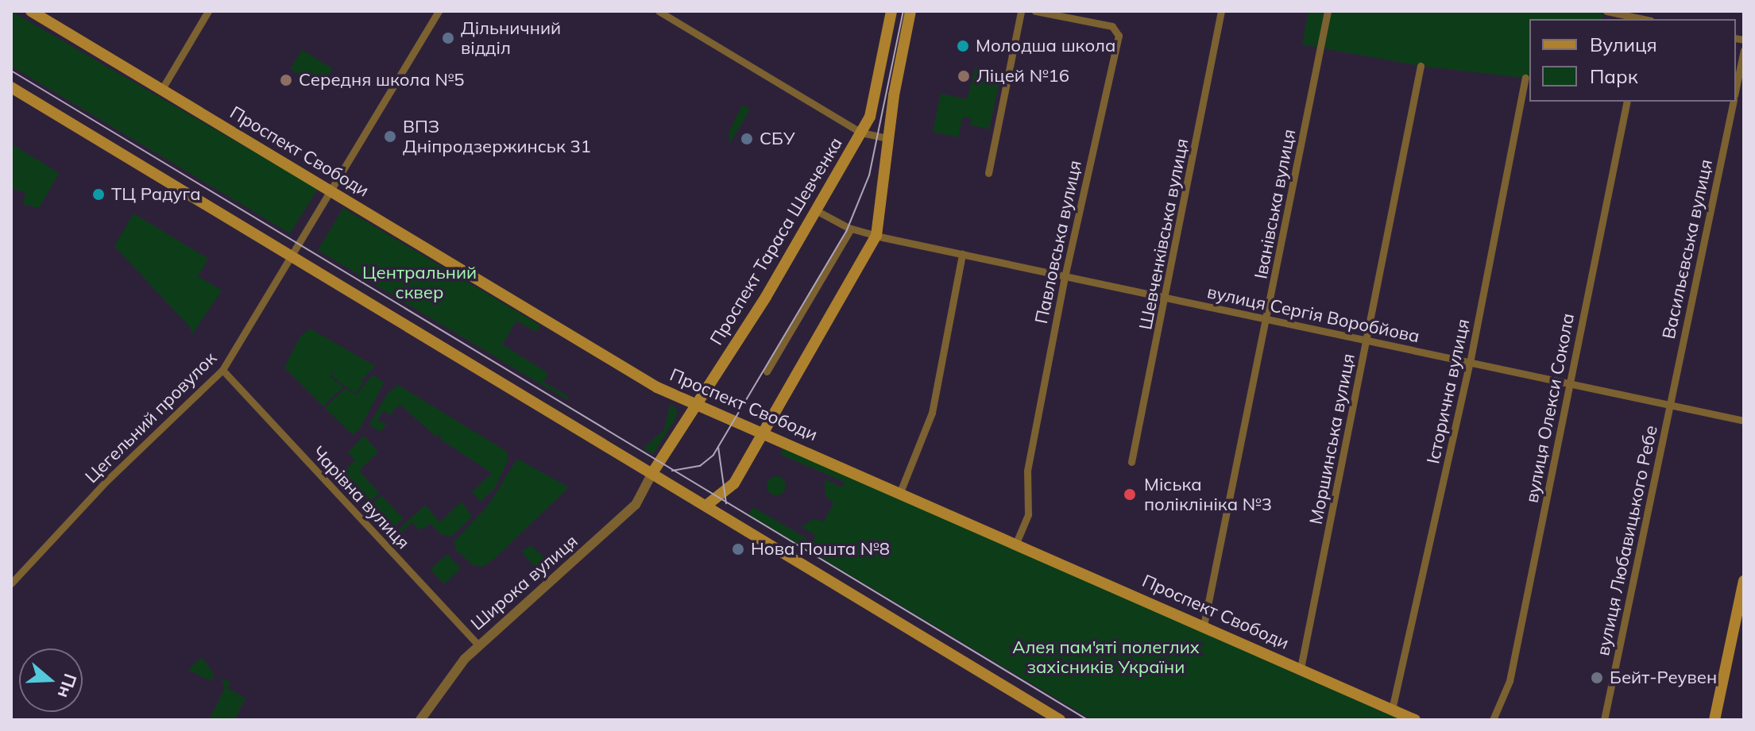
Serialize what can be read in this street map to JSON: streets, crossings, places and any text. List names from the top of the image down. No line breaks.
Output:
{"streets":{"main road":["Проспект Свободи","Проспект Тараса Шевченка"],"street":["Іванівська вулиця","Шевченківська вулиця","Павловська вулиця","Васильєвська вулиця","вулиця Сергія Воробйова","Історична вулиця","вулиця Олекси Сокола","Цегельний провулок","Моршинська вулиця","Чарівна вулиця","вулиця Любавицького Ребе","Широка вулиця"]},"crossings":[["Проспект Свободи","Іванівська вулиця"],["Проспект Свободи","Проспект Тараса Шевченка"],["Проспект Свободи","Павловська вулиця"],["Проспект Свободи","Історична вулиця"],["Проспект Свободи","Цегельний провулок"],["Проспект Свободи","Моршинська вулиця"],["Іванівська вулиця","вулиця Сергія Воробйова"],["Шевченківська вулиця","вулиця Сергія Воробйова"],["Проспект Тараса Шевченка","вулиця Сергія Воробйова"],["Проспект Тараса Шевченка","Широка вулиця"],["Павловська вулиця","вулиця Сергія Воробйова"],["Васильєвська вулиця","вулиця Сергія Воробйова"],["Васильєвська вулиця","вулиця Любавицького Ребе"],["вулиця Сергія Воробйова","Історична вулиця"],["вулиця Сергія Воробйова","вулиця Олекси Сокола"],["вулиця Сергія Воробйова","Моршинська вулиця"],["вулиця Сергія Воробйова","вулиця Любавицького Ребе"],["Цегельний провулок","Чарівна вулиця"],["Чарівна вулиця","Широка вулиця"]],"parks":["Центральний сквер","Алея пам'яті полеглих захісників України"],"places":["Дільничний відділ","Молодша школа","Ліцей №16","Середня школа №5","ВПЗ Дніпродзержинськ 31","СБУ","ТЦ Радуга","Міська поліклініка №3","Нова Пошта №8","Бейт-Реувен"],"legend":["Вулиця","Парк"],"north":"right"}
